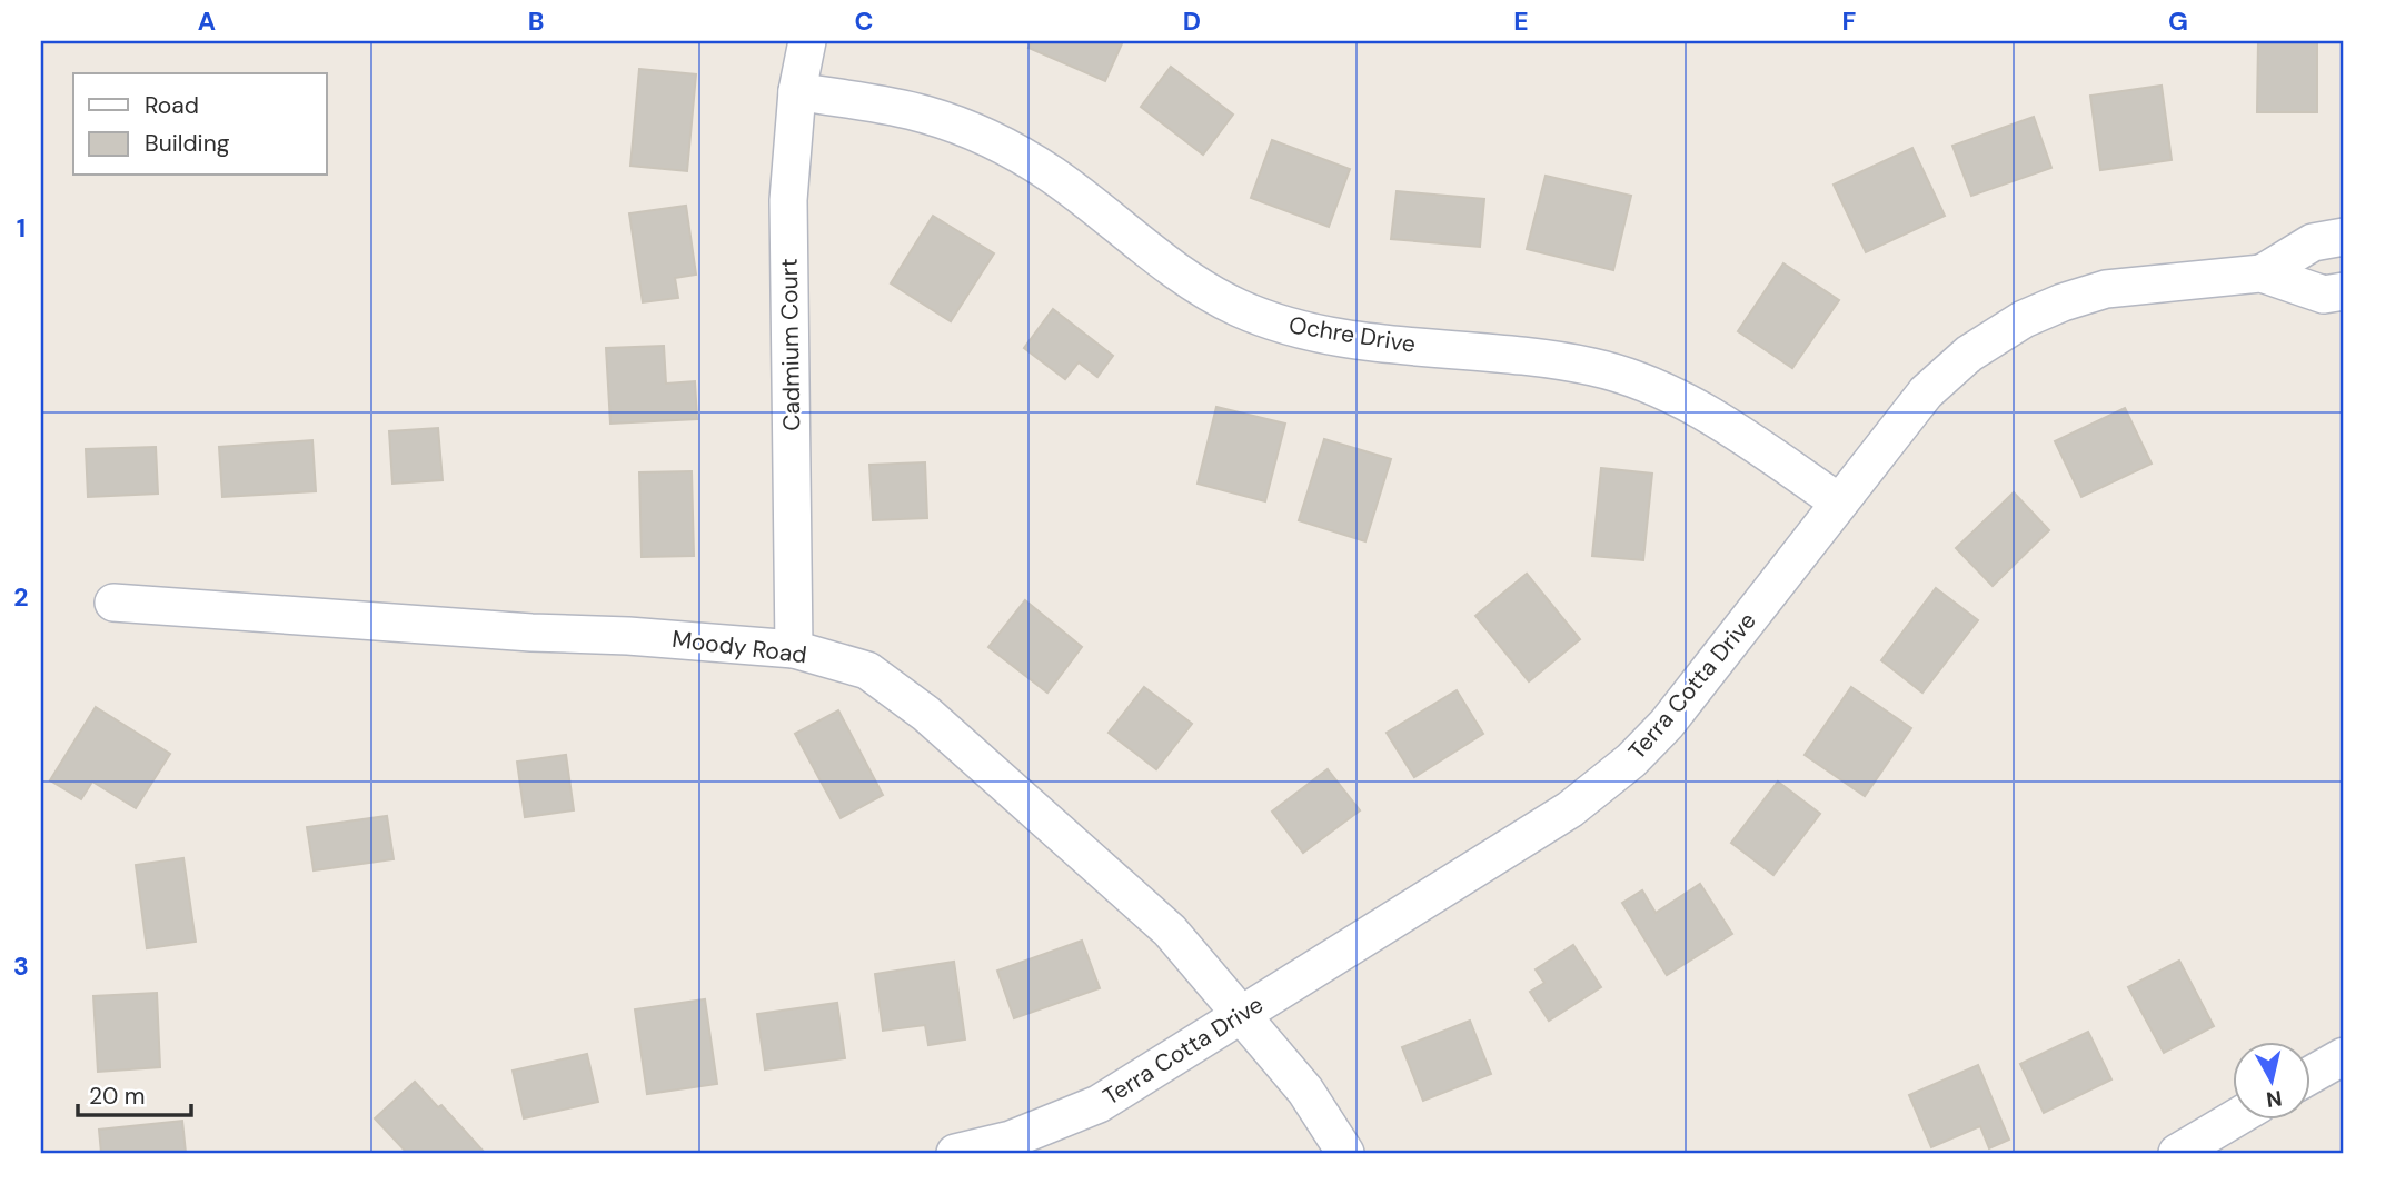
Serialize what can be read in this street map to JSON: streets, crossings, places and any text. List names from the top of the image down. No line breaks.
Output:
{"streets":{"street":["Ochre Drive","Cadmium Court","Moody Road","Terra Cotta Drive"]},"crossings":[["Ochre Drive","Cadmium Court"],["Ochre Drive","Terra Cotta Drive"],["Cadmium Court","Moody Road"],["Moody Road","Terra Cotta Drive"]],"legend":["Road","Building"],"scale_bar":"20 m","north":"bottom","grid":{"columns":["A","B","C","D","E","F","G"],"rows":["1","2","3"]}}
